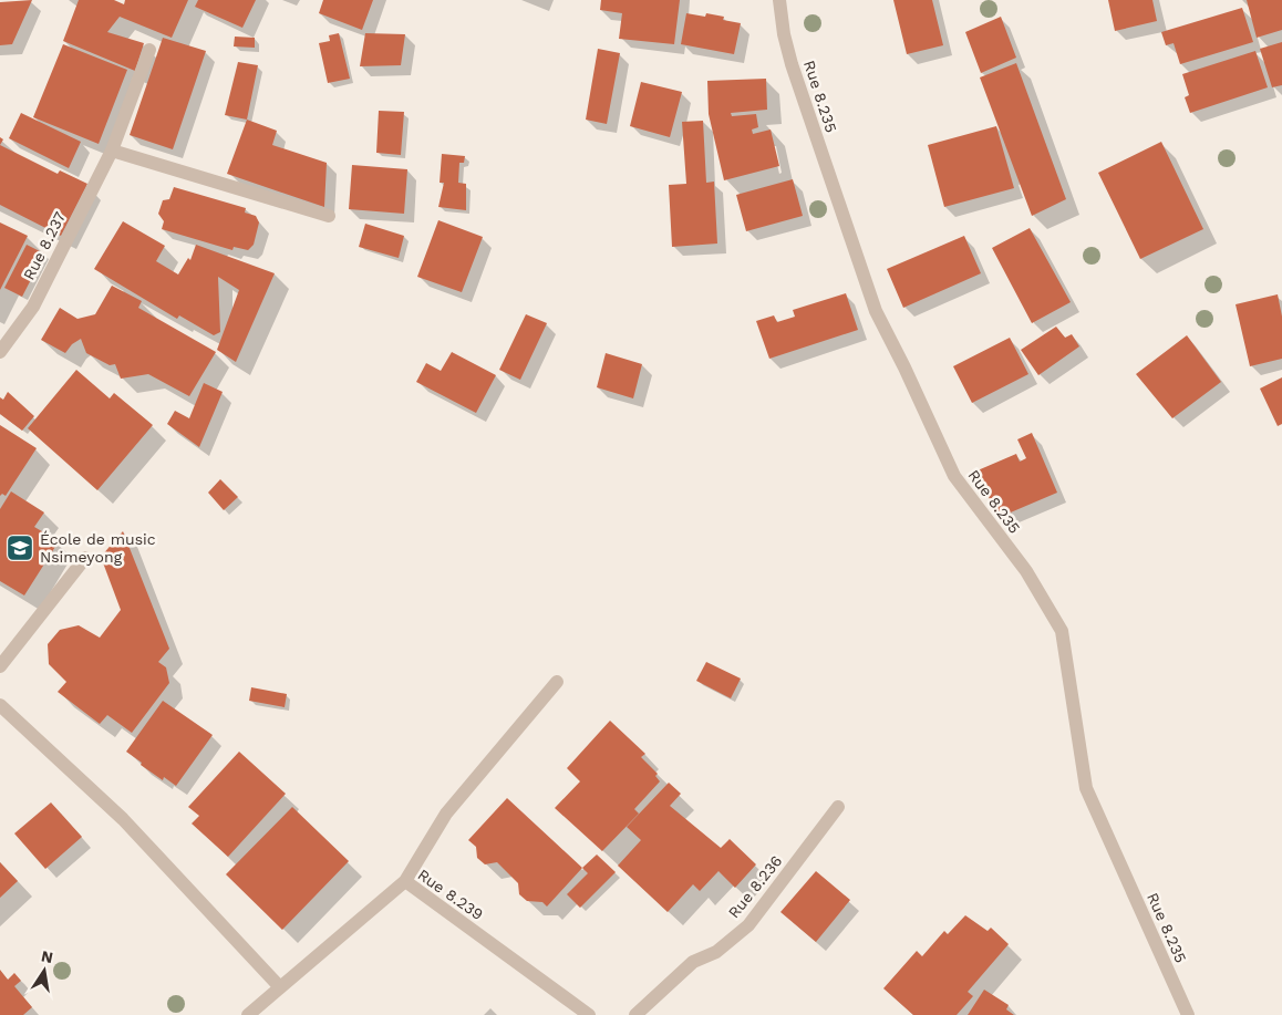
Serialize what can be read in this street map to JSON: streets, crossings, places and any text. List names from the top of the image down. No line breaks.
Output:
{"streets":{"street":["Rue 8.235","Rue 8.237","Rue 8.236","Rue 8.239"]},"places":{"school or university":["École de music Nsimeyong"]},"north":"top"}
